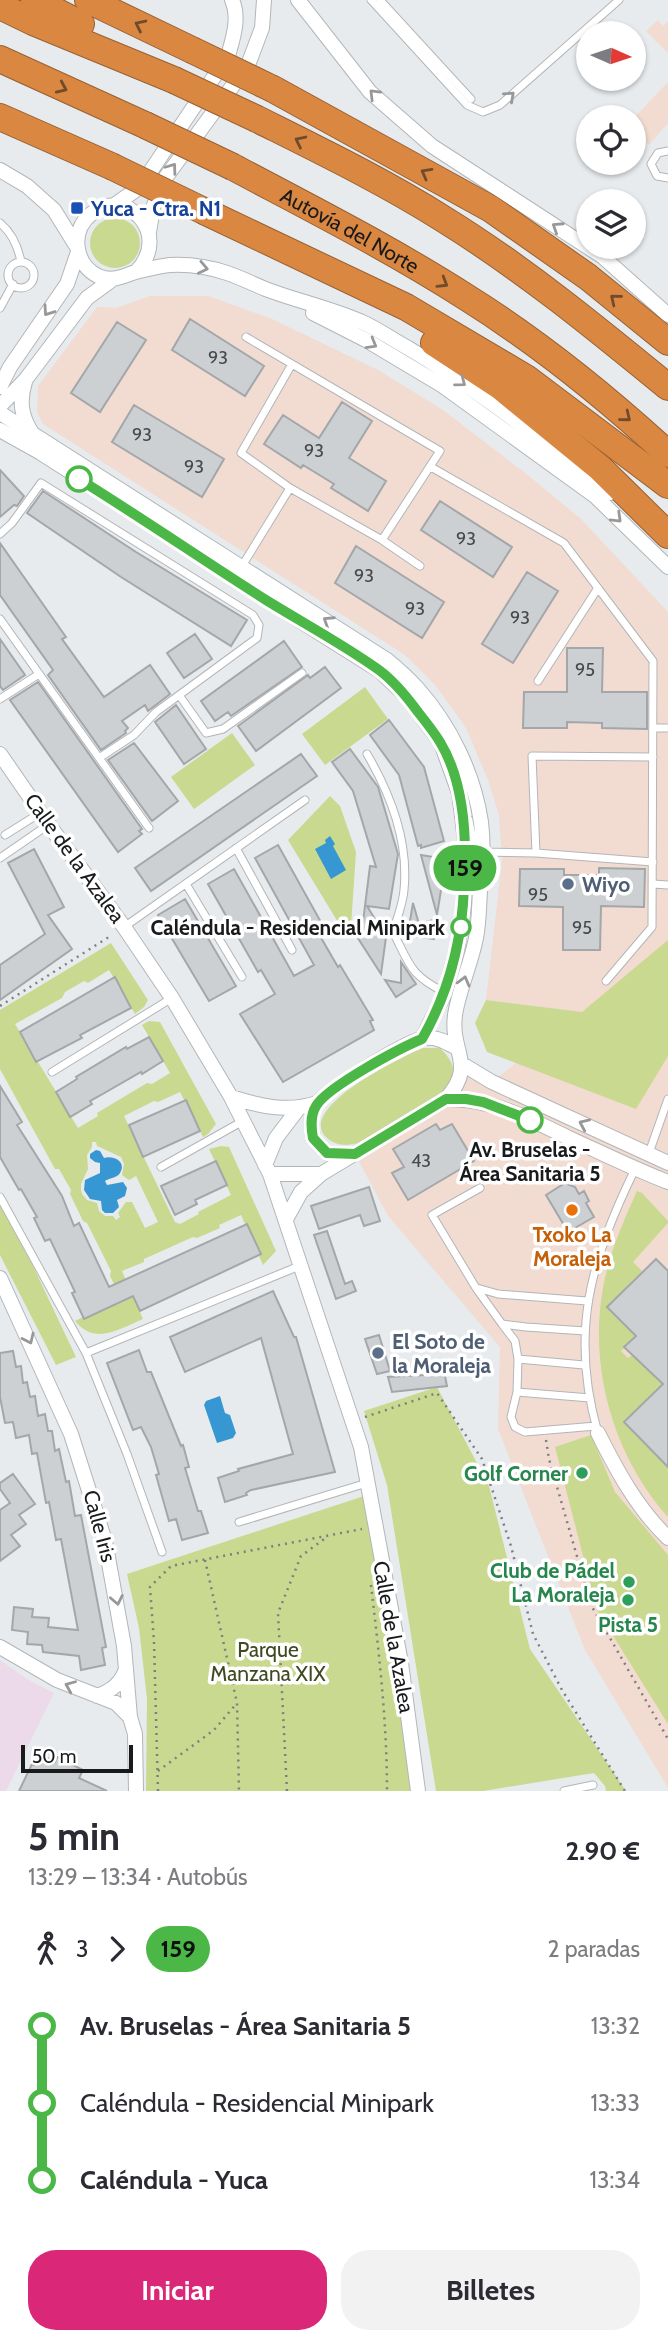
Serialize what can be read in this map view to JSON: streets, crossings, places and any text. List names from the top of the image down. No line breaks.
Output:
{"streets":{"highway":["Autovía del Norte"],"street":["Calle de la Azalea","Calle Iris"]},"one_way":["Calle Iris"],"parks":["Parque Manzana XIX"],"places":{"transit":["Yuca - Ctra. N1"],"other":["Wiyo","Caléndula - Residencial Minipark","Av. Bruselas - Área Sanitaria 5","Txoko La Moraleja","El Soto de la Moraleja","Golf Corner","Club de Pádel La Moraleja","Pista 5"]},"lines":["bus line 159"],"house_numbers":["93","93","93","93","93","93","93","93","95","95","95","43"],"scale_bar":"50 m","north":"right","page":{"on_map":"159","scale":"50 m","heading":["5 min","13:29 – 13:34 · Autobús","2.90 €"],"legs":["3","159","2 paradas"],"list":[{"name":"Av. Bruselas - Área Sanitaria 5","value":"13:32"},{"name":"Caléndula - Residencial Minipark","value":"13:33"},{"name":"Caléndula - Yuca","value":"13:34"}],"buttons":["Iniciar","Billetes"]}}
